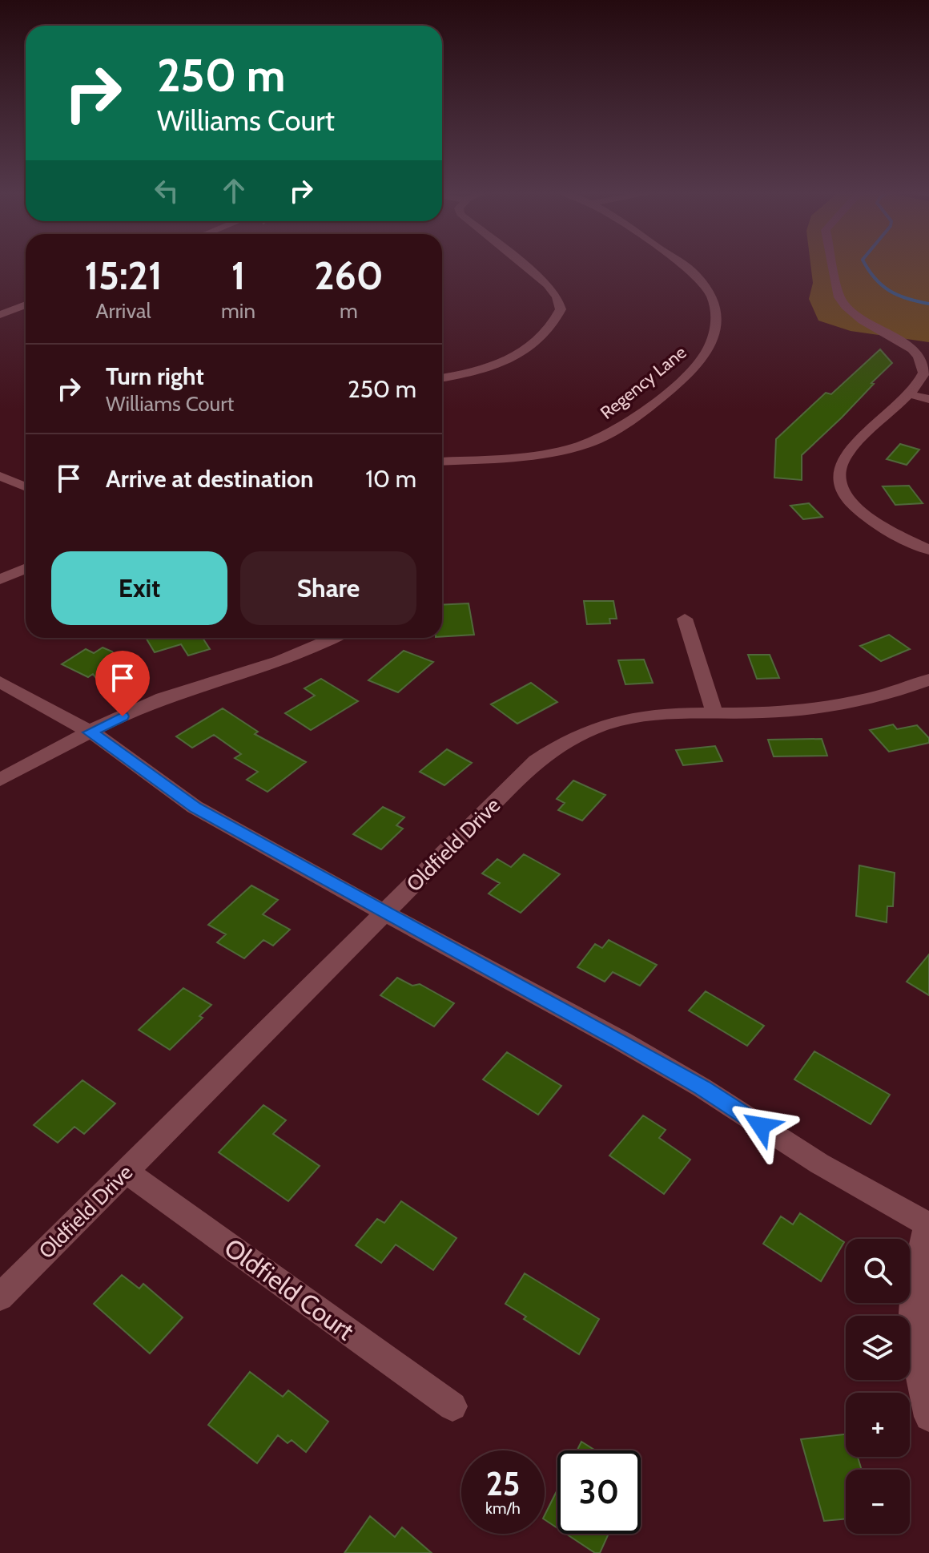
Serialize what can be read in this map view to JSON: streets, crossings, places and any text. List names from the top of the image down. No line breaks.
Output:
{"streets":{"street":["Regency Lane","Oldfield Drive","Oldfield Court"]},"crossings":[["Oldfield Drive","Oldfield Court"]],"page":{"turn":["250 m","Williams Court"],"eta":["15:21","Arrival","1","min","260","m"],"list":[{"name":"Turn right","note":"Williams Court","value":"250 m"},{"name":"Arrive at destination","value":"10 m"}],"buttons":["Exit","Share"],"map_buttons":["+","−"],"speed":"25 km/h","limit":"30"}}
